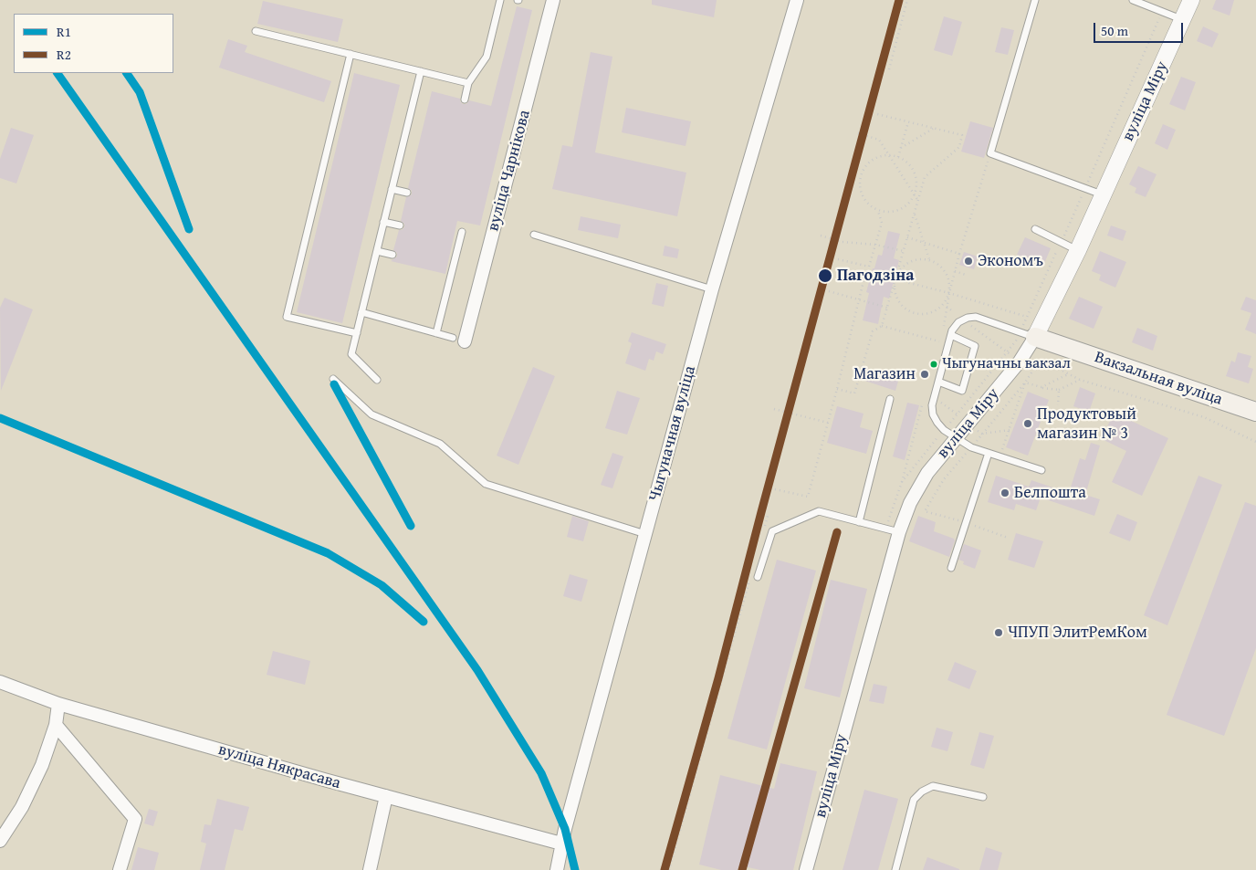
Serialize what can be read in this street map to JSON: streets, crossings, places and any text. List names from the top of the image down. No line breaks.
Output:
{"streets":{"main road":["Вакзальная вуліца"],"street":["вуліца Міру","вуліца Чарнікова","Чыгуначная вуліца","вуліца Някрасава"]},"crossings":[["вуліца Міру","Вакзальная вуліца"],["Чыгуначная вуліца","вуліца Някрасава"]],"places":["Экономъ","Пагодзіна","Чыгуначны вакзал","Магазин","Продуктовый магазин № 3","Белпошта","ЧПУП ЭлитРемКом"],"lines":["transit line R2","transit line R1"],"legend":["R1","R2"],"scale_bar":"50 m"}
